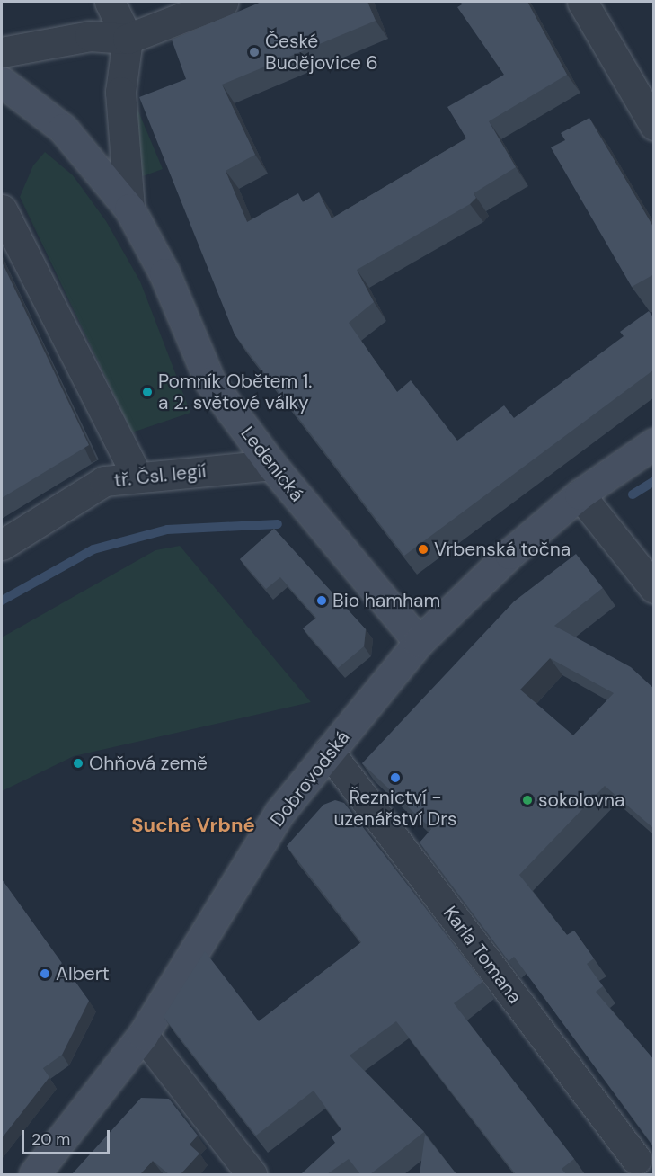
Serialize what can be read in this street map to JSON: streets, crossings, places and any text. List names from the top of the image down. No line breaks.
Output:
{"streets":{"main road":["Ledenická","Dobrovodská"],"street":["tř. Čsl. legií","Karla Tomana"]},"crossings":[["Ledenická","tř. Čsl. legií"],["Ledenická","Dobrovodská"],["Dobrovodská","Karla Tomana"]],"districts":["Suché Vrbné"],"places":["České Budějovice 6","Pomník Obětem 1. a 2. světové války","Vrbenská točna","Bio hamham","Ohňová země","Řeznictví - uzenářství Drs","sokolovna","Albert"],"scale_bar":"20 m"}
